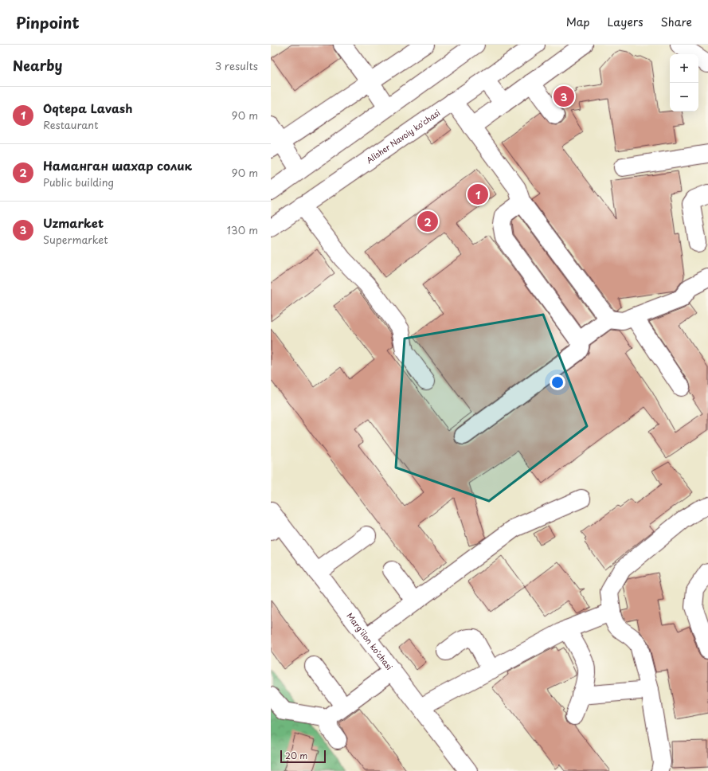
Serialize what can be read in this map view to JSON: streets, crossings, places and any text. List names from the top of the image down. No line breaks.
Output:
{"streets":{"main road":["Alisher Navoiy ko'chasi","Marg'ilon ko'chasi"]},"scale_bar":"20 m","page":{"header":"Pinpoint","nav":["Map","Layers","Share"],"heading":["Nearby","3 results"],"map_buttons":["+","−"],"pins":["3","1","2"],"list":[{"mark":"1","name":"Oqtepa Lavash","note":"Restaurant","value":"90 m"},{"mark":"2","name":"Наманган шахар солик","note":"Public building","value":"90 m"},{"mark":"3","name":"Uzmarket","note":"Supermarket","value":"130 m"}],"scale":"20 m"}}
